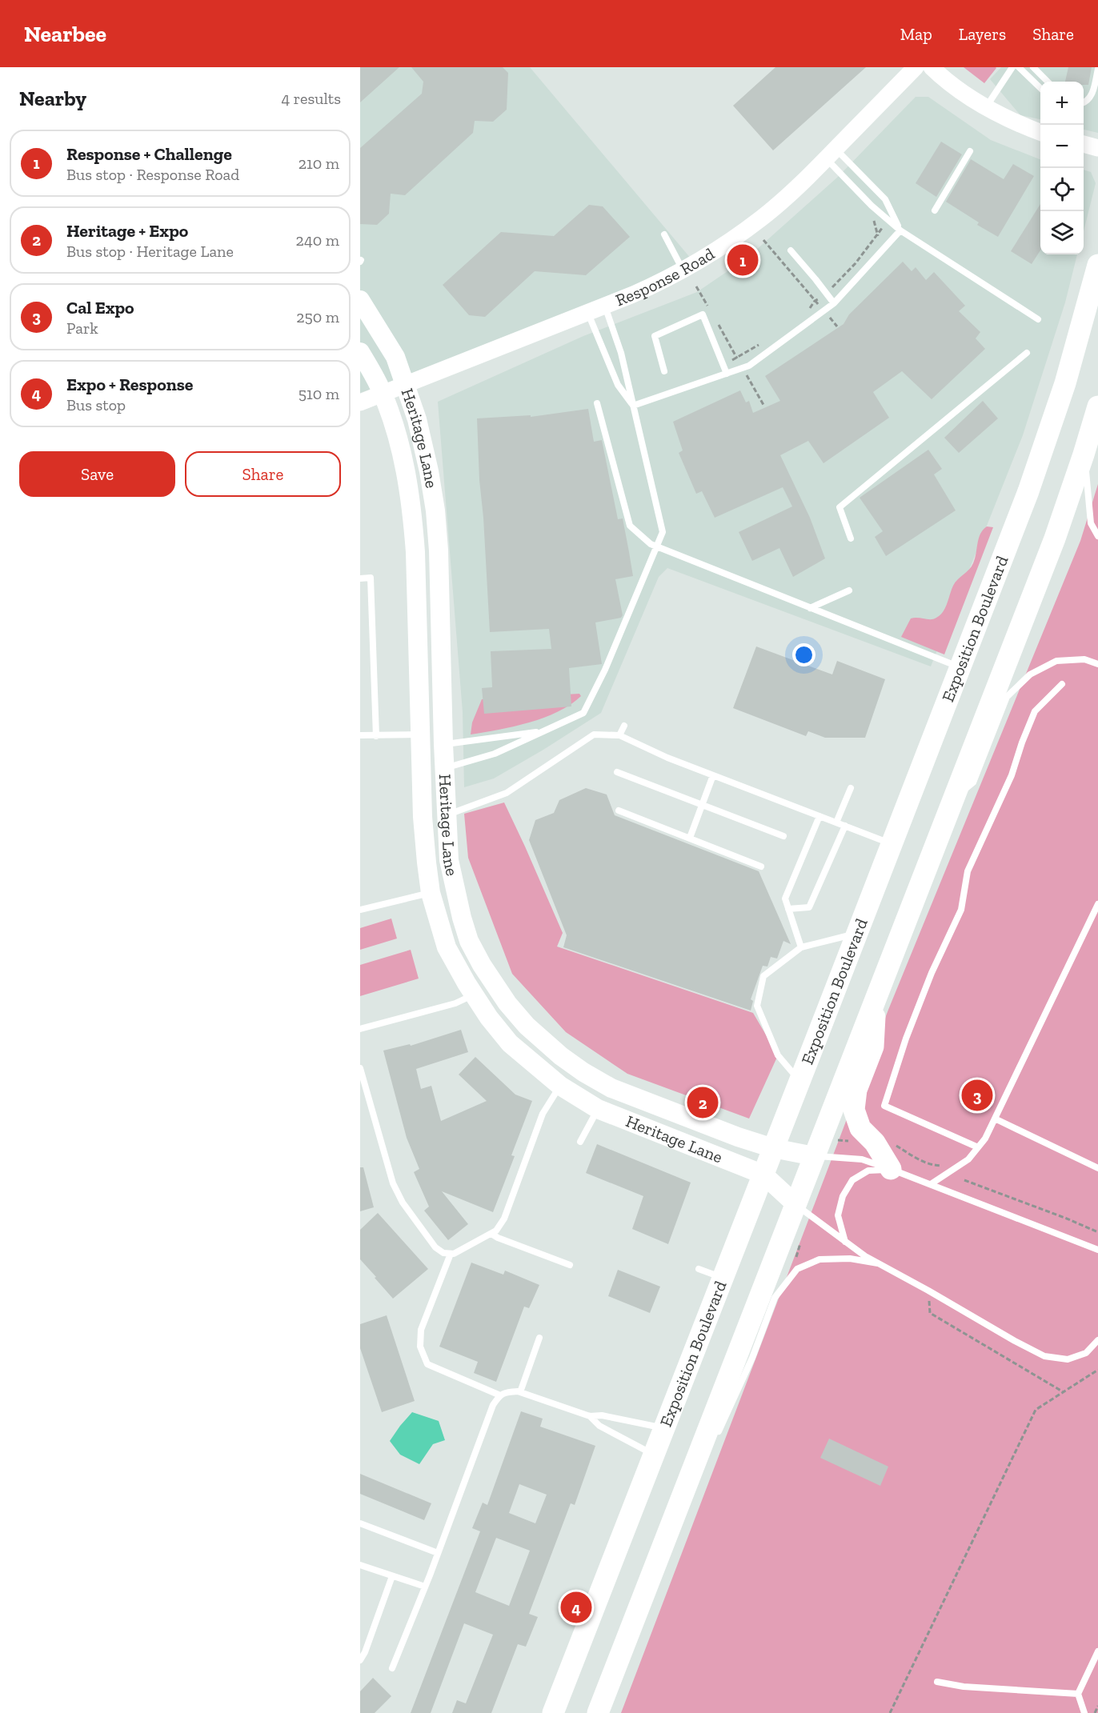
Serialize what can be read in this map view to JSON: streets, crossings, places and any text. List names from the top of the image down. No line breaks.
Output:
{"streets":{"main road":["Heritage Lane","Exposition Boulevard"],"street":["Response Road"]},"crossings":[["Response Road","Heritage Lane"],["Heritage Lane","Exposition Boulevard"]],"page":{"header":"Nearbee","nav":["Map","Layers","Share"],"heading":["Nearby","4 results"],"map_buttons":["+","−"],"list":[{"mark":"1","name":"Response + Challenge","note":"Bus stop · Response Road","value":"210 m"},{"mark":"2","name":"Heritage + Expo","note":"Bus stop · Heritage Lane","value":"240 m"},{"mark":"3","name":"Cal Expo","note":"Park","value":"250 m"},{"mark":"4","name":"Expo + Response","note":"Bus stop","value":"510 m"}],"pins":["1","3","2","4"],"buttons":["Save","Share"]}}
